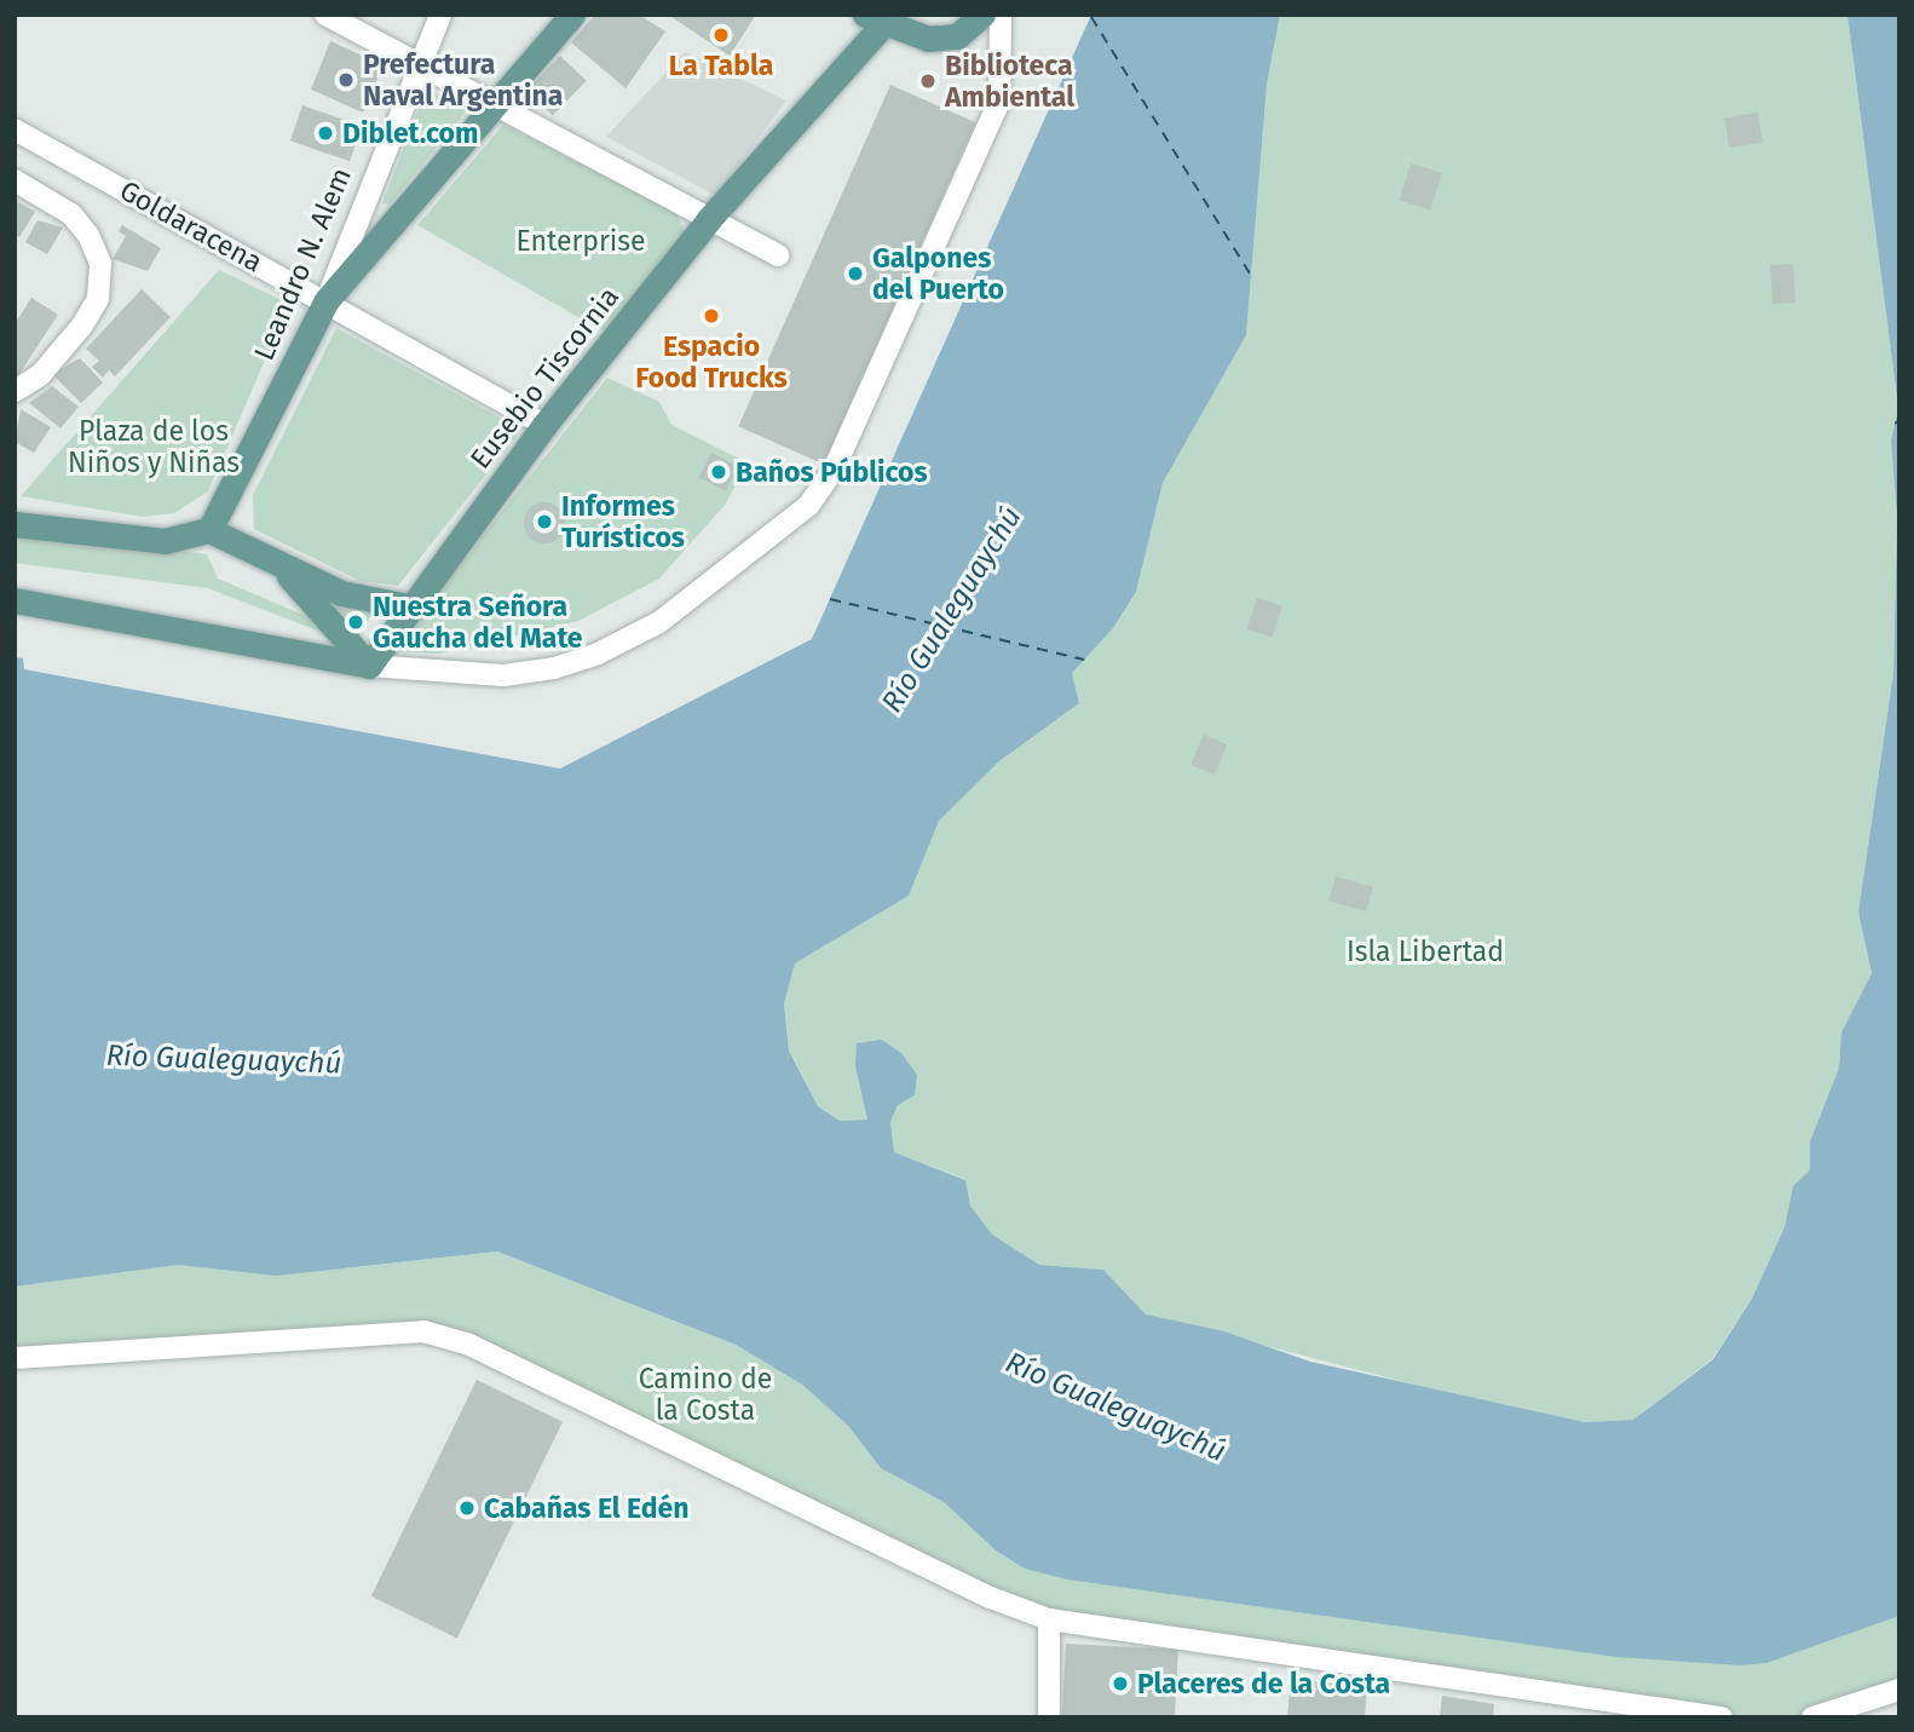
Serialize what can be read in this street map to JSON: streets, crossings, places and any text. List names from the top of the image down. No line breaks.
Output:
{"streets":{"main road":["Leandro N. Alem","Eusebio Tiscornia"],"street":["Goldaracena"]},"crossings":[["Goldaracena","Leandro N. Alem"],["Goldaracena","Eusebio Tiscornia"]],"water":["Río Gualeguaychú"],"parks":["Enterprise","Plaza de los Niños y Niñas","Isla Libertad","Camino de la Costa"],"places":["La Tabla","Prefectura Naval Argentina","Biblioteca Ambiental","Diblet.com","Galpones del Puerto","Espacio Food Trucks","Baños Públicos","Informes Turísticos","Nuestra Señora Gaucha del Mate","Cabañas El Edén","Placeres de la Costa"]}
